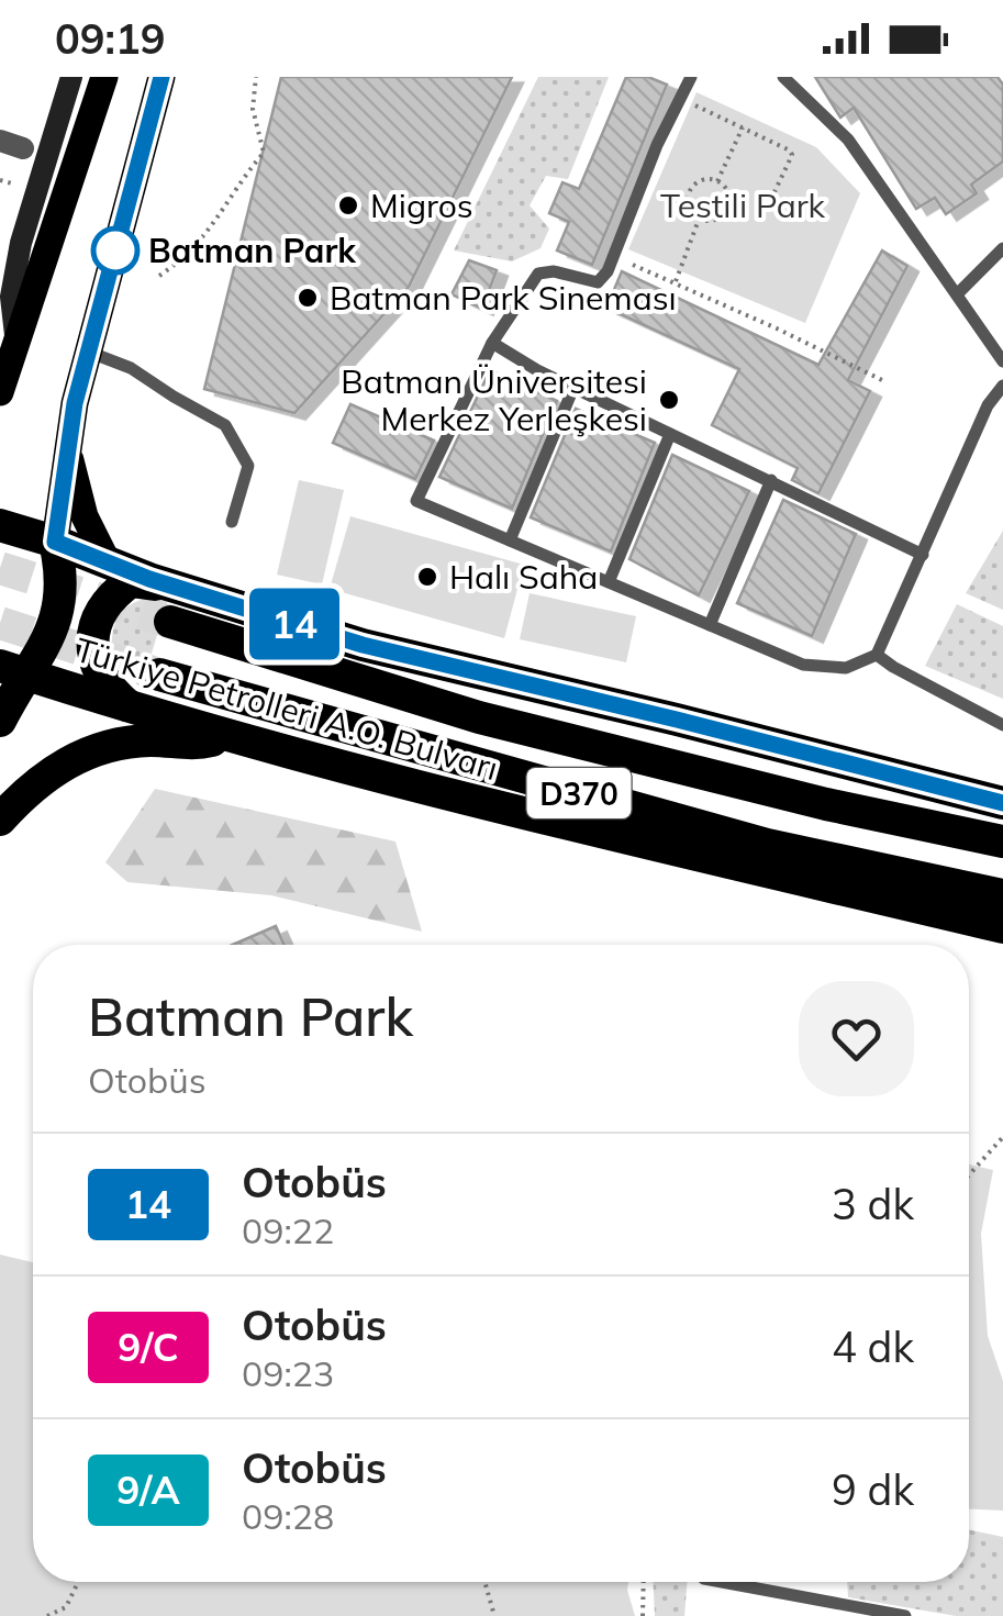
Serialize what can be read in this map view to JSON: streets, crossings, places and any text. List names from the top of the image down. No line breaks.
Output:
{"streets":{"highway":["Türkiye Petrolleri A.O. Bulvarı","D370"]},"parks":["Testili Park"],"places":["Migros","Batman Park","Batman Park Sineması","Batman Üniversitesi Merkez Yerleşkesi","Halı Saha"],"lines":["bus line 14"],"page":{"status":"09:19","on_map":"14","heading":["Batman Park","Otobüs"],"list":[{"mark":"14","name":"Otobüs","note":"09:22","value":"3 dk"},{"mark":"9/C","name":"Otobüs","note":"09:23","value":"4 dk"},{"mark":"9/A","name":"Otobüs","note":"09:28","value":"9 dk"}]}}
